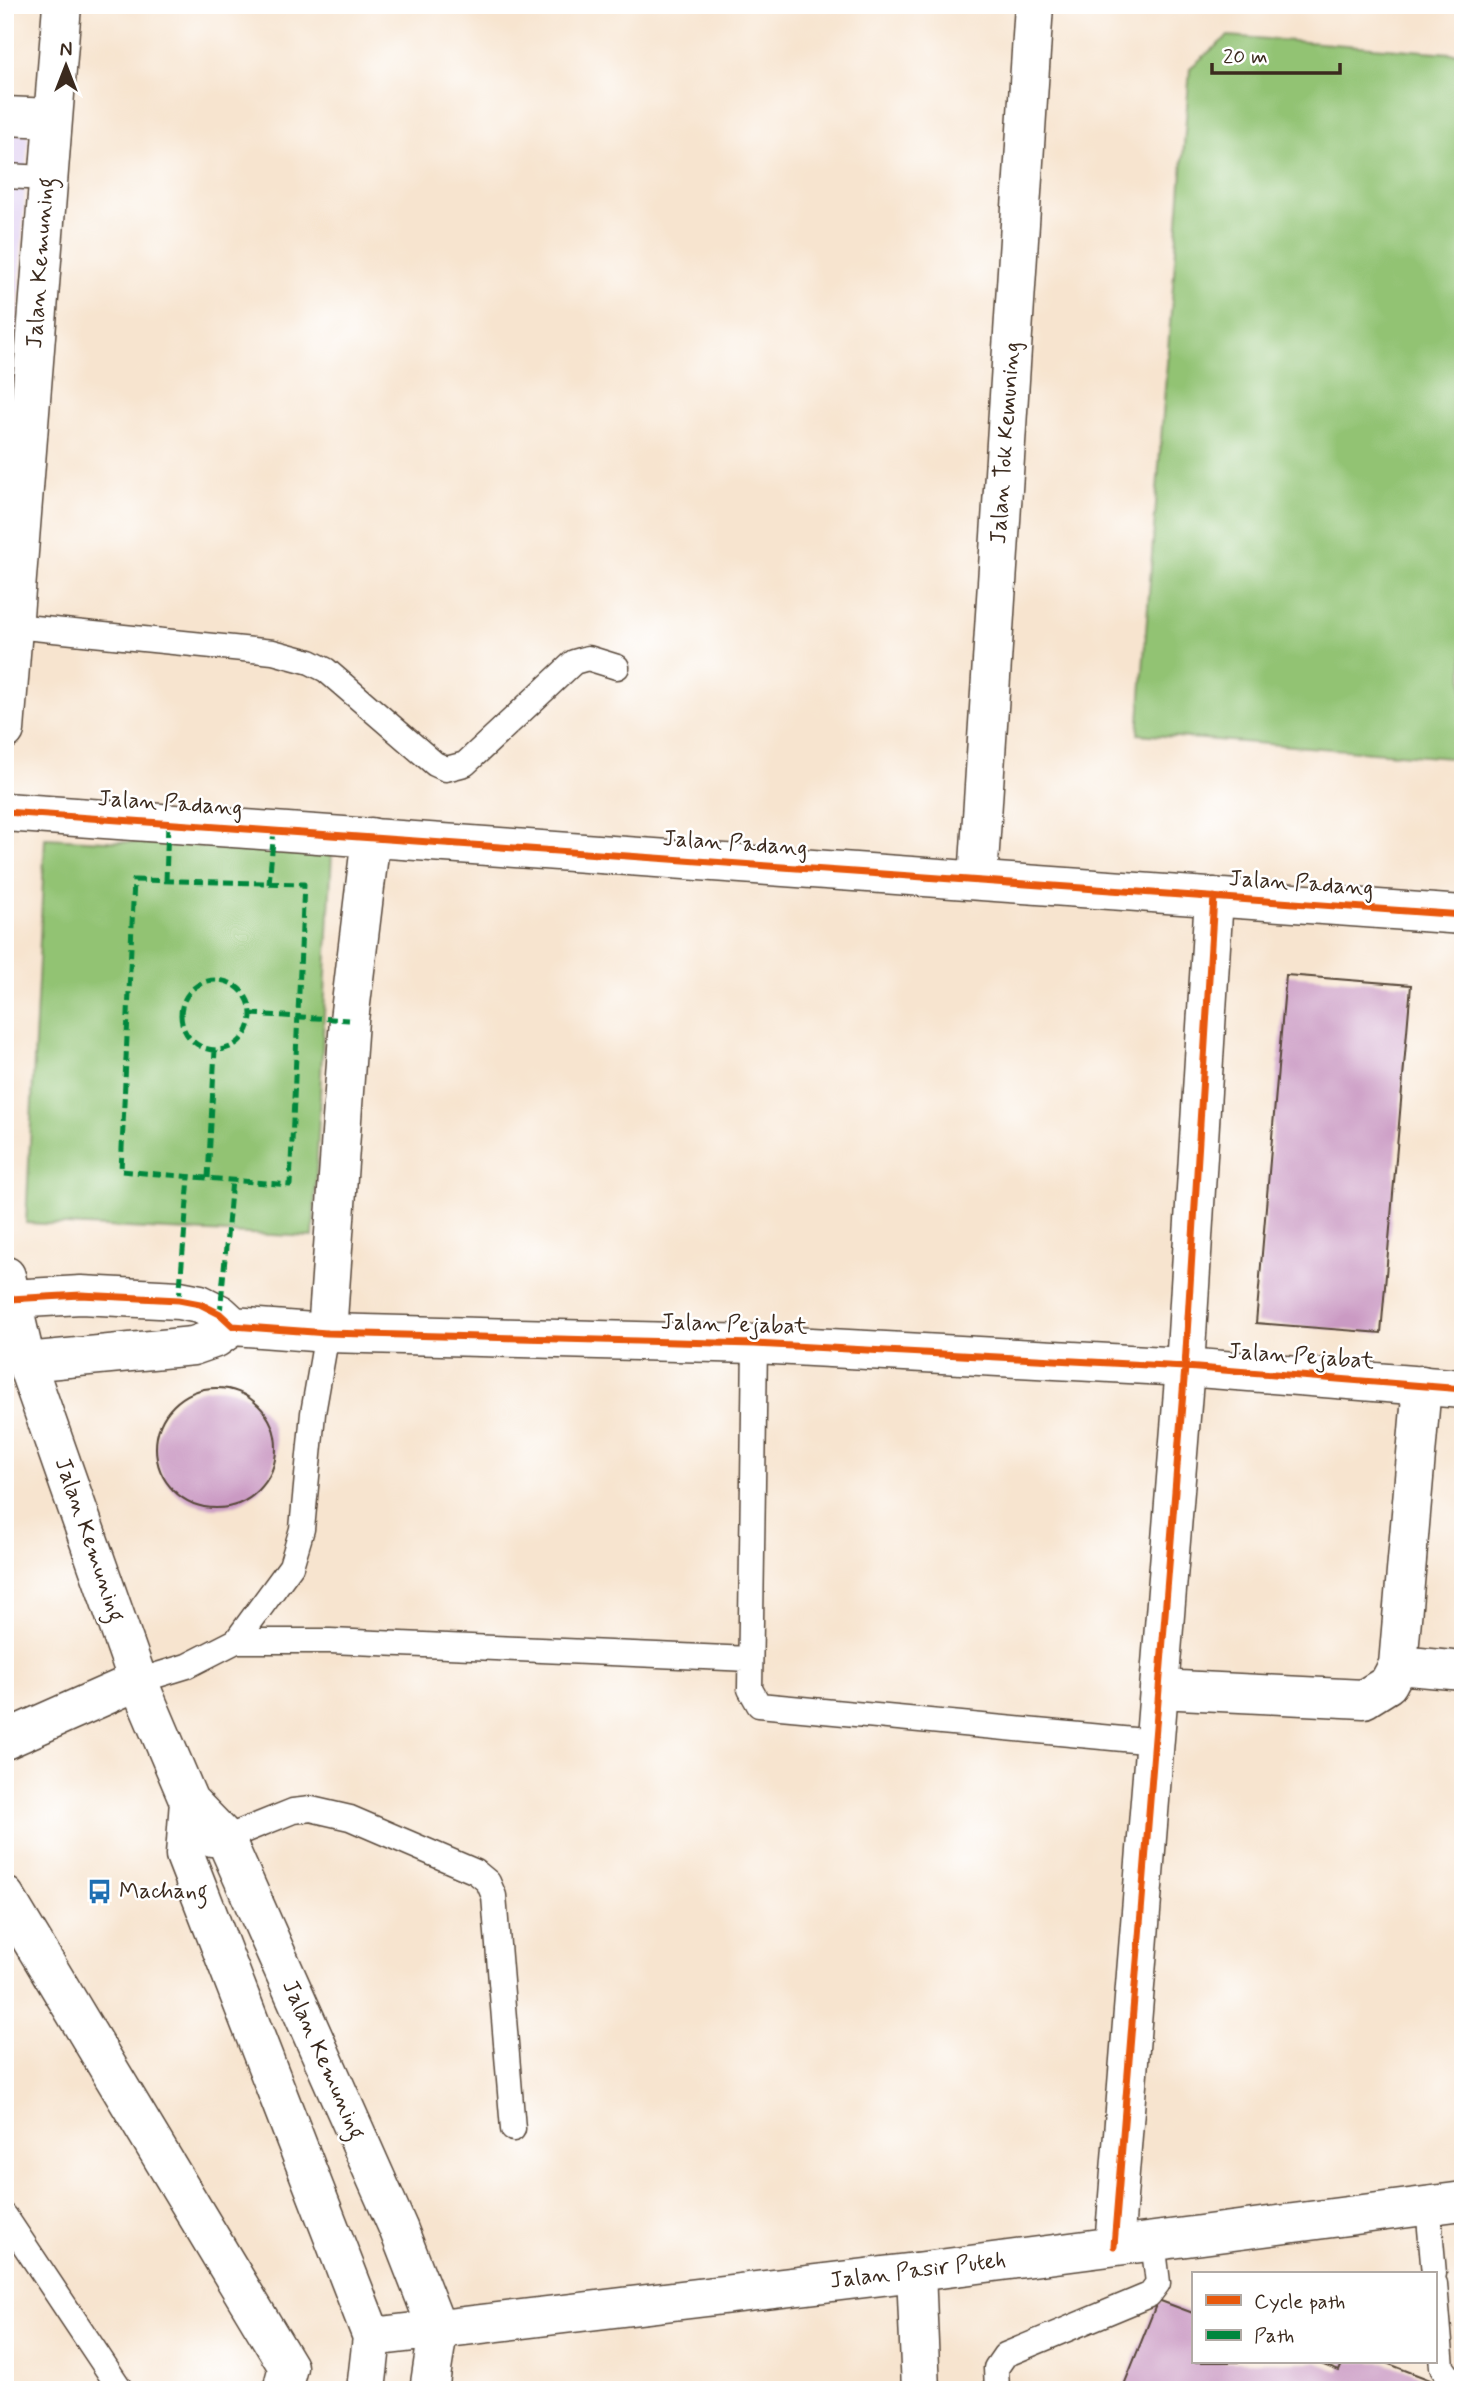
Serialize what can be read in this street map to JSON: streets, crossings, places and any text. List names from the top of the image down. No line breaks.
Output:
{"streets":{"street":["Jalan Kemuning","Jalan Tok Kemuning","Jalan Padang","Jalan Pejabat","Jalan Pasir Puteh"]},"crossings":[["Jalan Kemuning","Jalan Pasir Puteh"],["Jalan Tok Kemuning","Jalan Padang"]],"places":{"bus stop":["Machang"]},"legend":["Cycle path","Path"],"scale_bar":"20 m","north":"top"}
